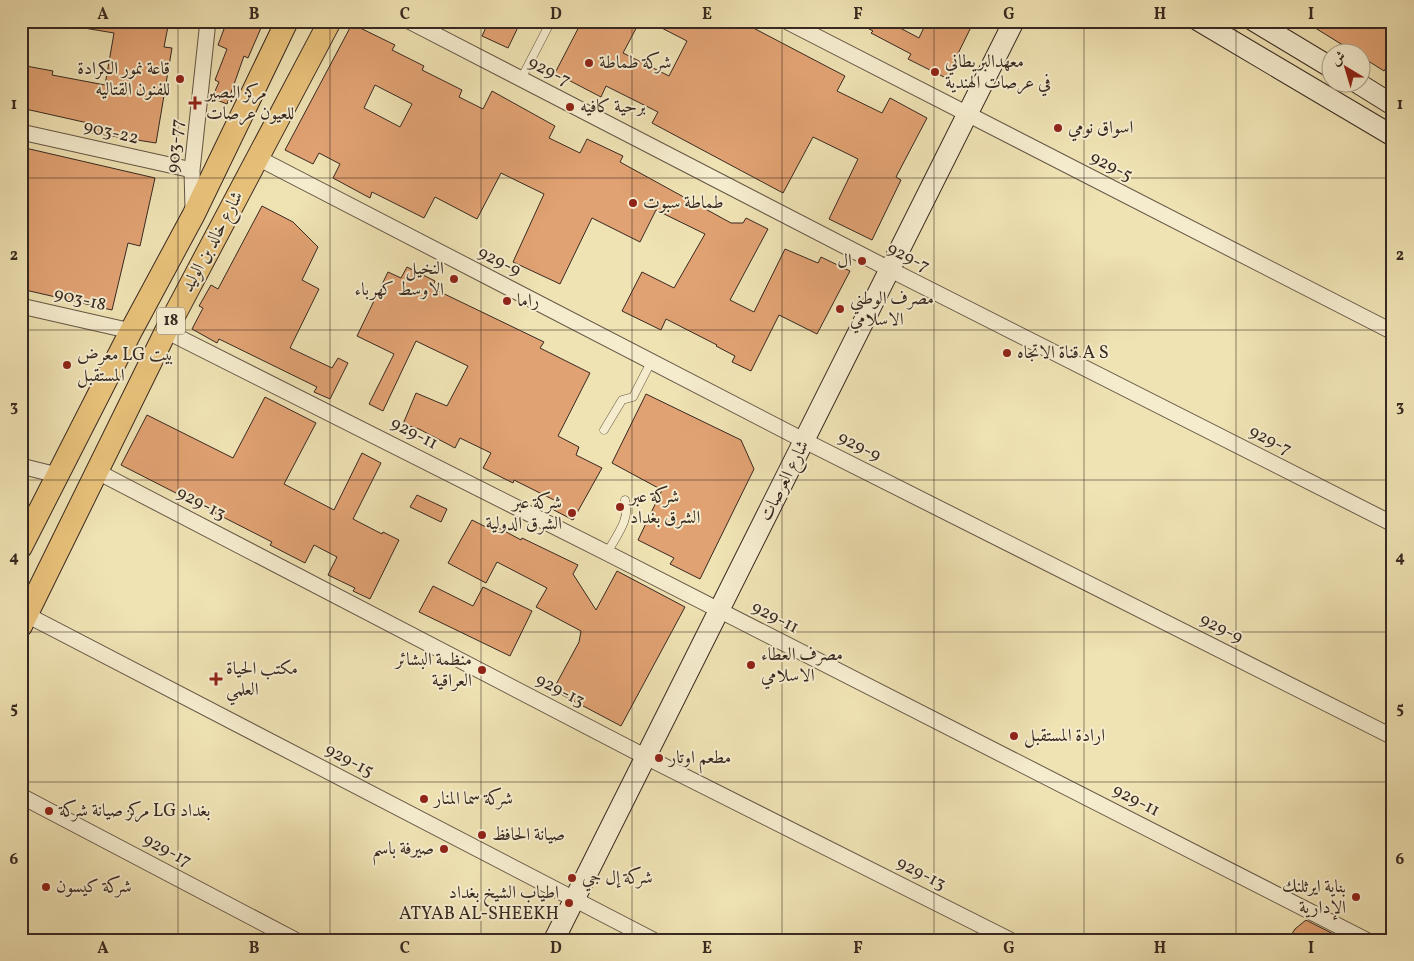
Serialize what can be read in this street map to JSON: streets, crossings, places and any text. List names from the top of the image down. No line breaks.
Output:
{"streets":{"main road":["شارع خالد بن الوليد","18"],"street":["929-7","903-22","903-77","929-5","929-9","903-18","929-11","شارع العرصات","929-13","929-15","929-17"]},"crossings":[["929-7","شارع العرصات"],["903-22","903-77"],["903-77","شارع خالد بن الوليد"],["929-5","شارع العرصات"],["شارع خالد بن الوليد","929-9"],["شارع خالد بن الوليد","903-18"],["شارع خالد بن الوليد","929-11"],["شارع خالد بن الوليد","929-13"],["شارع خالد بن الوليد","929-15"],["929-9","شارع العرصات"],["929-11","شارع العرصات"],["شارع العرصات","929-13"],["شارع العرصات","929-15"]],"places":{"other":["شركة طماطة","معهدالبريطاني في عرصات الهندية","قاعة نمور الكرادة للفنون القتاليه","برحية كافيه","اسواق نومي","طماطة سبوت","ال","النخيل الاوسط كهرباء","راما","مصرف الوطني الاسلامي","قناة الاتجاه A S","معرض LG بيت المستقبل","شركة عبر الشرق بغداد","شركة عبر الشرق الدولية","مصرف العطاء الاسلامي","منظمة البشائر العراقية","ارادة المستقبل","مطعم اوتار","شركة سما المنار","مركز صيانة شركة LG بغداد","صيانة الحافظ","صيرفة باسم","شركة إل جي","شركة كيسون","بناية ايرثلنك الإدارية","اطياب الشيخ بغداد ATYAB AL-SHEEKH"],"health":["مركز البصير للعيون عرصات","مكتب الحياة العلمي"]},"north":"top left","grid":{"columns":["A","B","C","D","E","F","G","H","I"],"rows":["1","2","3","4","5","6"]}}
